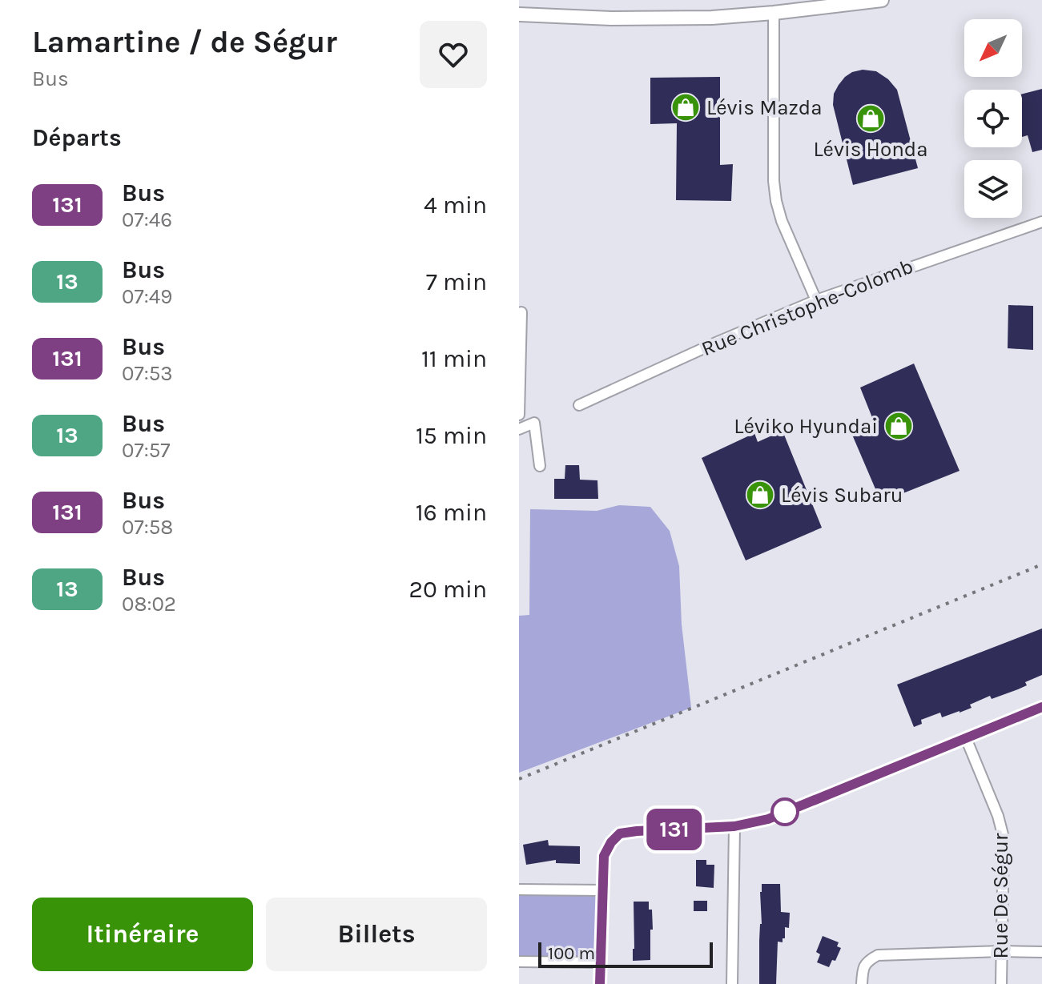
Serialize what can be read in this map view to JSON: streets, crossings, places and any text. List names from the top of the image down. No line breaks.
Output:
{"streets":{"street":["Rue Christophe-Colomb","Rue De Ségur"]},"places":{"shop":["Lévis Mazda","Lévis Honda","Léviko Hyundai","Lévis Subaru"]},"lines":["bus line 131"],"scale_bar":"100 m","north":"bottom left","page":{"heading":[["Lamartine / de Ségur","Bus"],"Départs"],"on_map":"131","list":[{"mark":"131","name":"Bus","note":"07:46","value":"4 min"},{"mark":"13","name":"Bus","note":"07:49","value":"7 min"},{"mark":"131","name":"Bus","note":"07:53","value":"11 min"},{"mark":"13","name":"Bus","note":"07:57","value":"15 min"},{"mark":"131","name":"Bus","note":"07:58","value":"16 min"},{"mark":"13","name":"Bus","note":"08:02","value":"20 min"}],"buttons":["Itinéraire","Billets"],"scale":"100 m"}}
